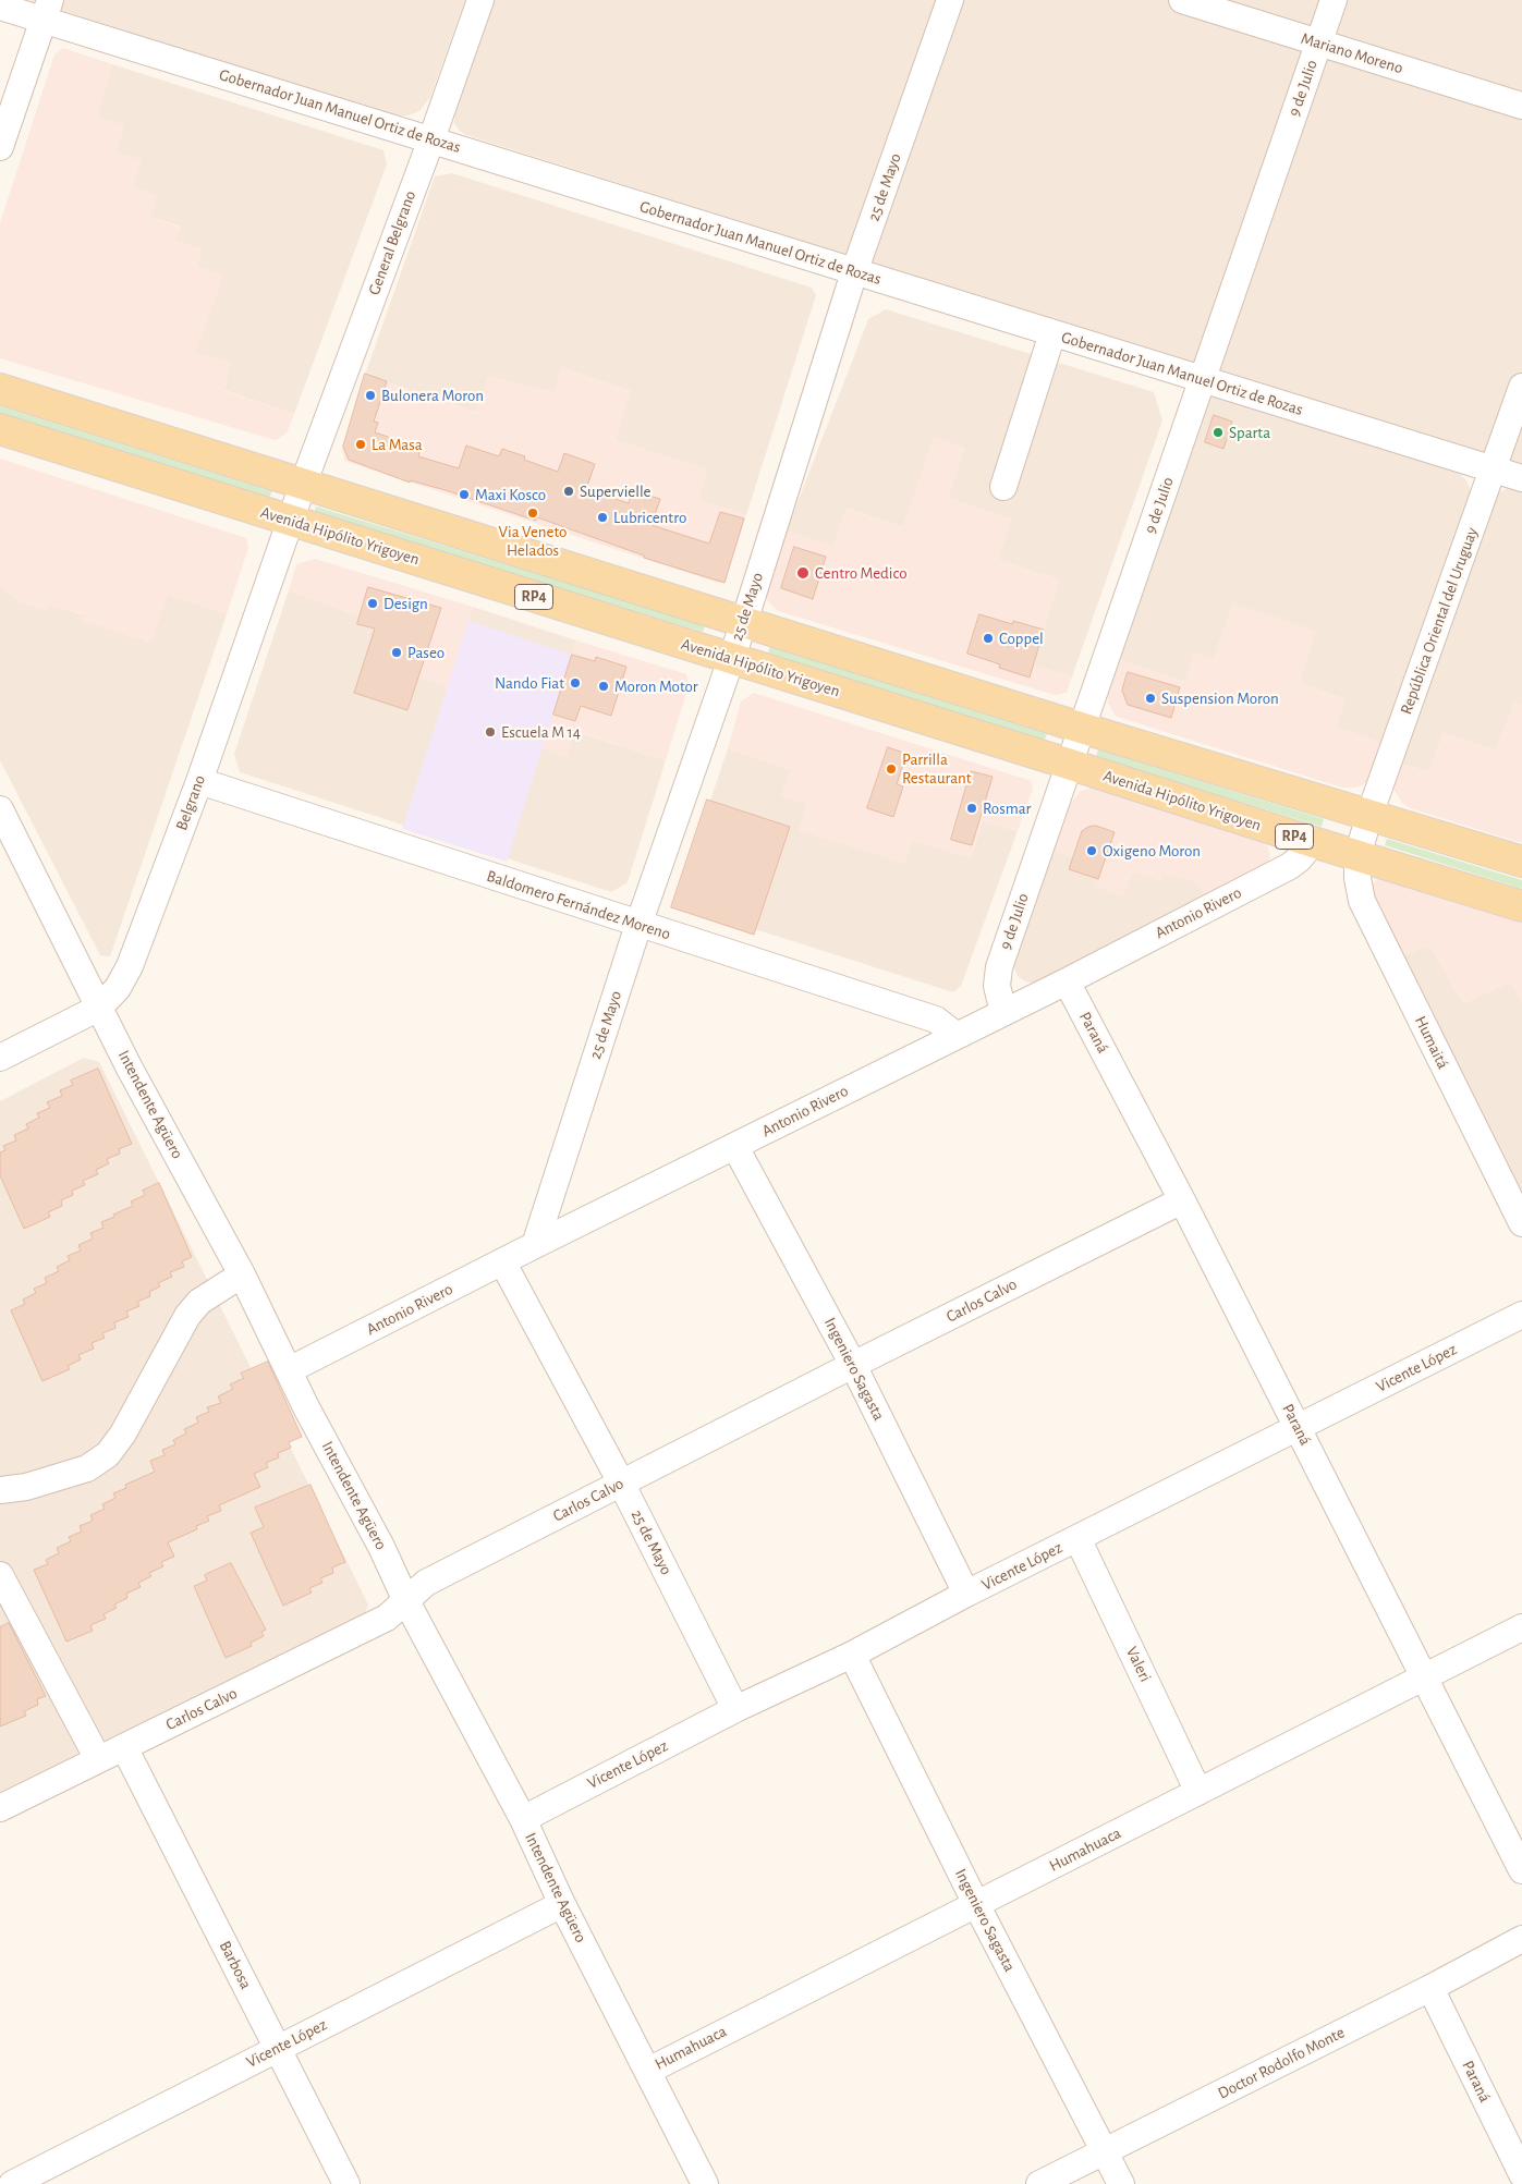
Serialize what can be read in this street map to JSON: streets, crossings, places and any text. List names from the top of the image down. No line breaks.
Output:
{"streets":{"main road":["Avenida Hipólito Yrigoyen","RP4"],"street":["Mariano Moreno","9 de Julio","Gobernador Juan Manuel Ortiz de Rozas","25 de Mayo","General Belgrano","República Oriental del Uruguay","Belgrano","Baldomero Fernández Moreno","Antonio Rivero","Paraná","Humaitá","Intendente Agüero","Carlos Calvo","Vicente López","Ingeniero Sagasta","Valeri","Humahuaca","Barbosa","Doctor Rodolfo Monte"]},"crossings":[["Mariano Moreno","9 de Julio"],["9 de Julio","Gobernador Juan Manuel Ortiz de Rozas"],["9 de Julio","Avenida Hipólito Yrigoyen"],["9 de Julio","RP4"],["9 de Julio","Antonio Rivero"],["Gobernador Juan Manuel Ortiz de Rozas","25 de Mayo"],["Gobernador Juan Manuel Ortiz de Rozas","General Belgrano"],["Gobernador Juan Manuel Ortiz de Rozas","República Oriental del Uruguay"],["25 de Mayo","Avenida Hipólito Yrigoyen"],["25 de Mayo","RP4"],["25 de Mayo","Baldomero Fernández Moreno"],["25 de Mayo","Antonio Rivero"],["25 de Mayo","Carlos Calvo"],["25 de Mayo","Vicente López"],["General Belgrano","RP4"],["General Belgrano","Belgrano"],["Avenida Hipólito Yrigoyen","República Oriental del Uruguay"],["Avenida Hipólito Yrigoyen","Belgrano"],["Avenida Hipólito Yrigoyen","Antonio Rivero"],["Avenida Hipólito Yrigoyen","Humaitá"],["RP4","República Oriental del Uruguay"],["RP4","Belgrano"],["República Oriental del Uruguay","Humaitá"],["Belgrano","Baldomero Fernández Moreno"],["Belgrano","Intendente Agüero"],["Baldomero Fernández Moreno","Antonio Rivero"],["Antonio Rivero","Paraná"],["Antonio Rivero","Intendente Agüero"],["Antonio Rivero","Ingeniero Sagasta"],["Paraná","Carlos Calvo"],["Paraná","Vicente López"],["Paraná","Humahuaca"],["Paraná","Doctor Rodolfo Monte"],["Intendente Agüero","Carlos Calvo"],["Intendente Agüero","Vicente López"],["Intendente Agüero","Humahuaca"],["Carlos Calvo","Ingeniero Sagasta"],["Carlos Calvo","Barbosa"],["Vicente López","Ingeniero Sagasta"],["Vicente López","Valeri"],["Vicente López","Barbosa"],["Ingeniero Sagasta","Humahuaca"],["Ingeniero Sagasta","Doctor Rodolfo Monte"],["Valeri","Humahuaca"]],"places":["Bulonera Moron","Sparta","La Masa","Supervielle","Maxi Kosco","Via Veneto Helados","Lubricentro","Centro Medico","Design","Coppel","Paseo","Nando Fiat","Moron Motor","Suspension Moron","Escuela M 14","Parrilla Restaurant","Rosmar","Oxigeno Moron"]}
